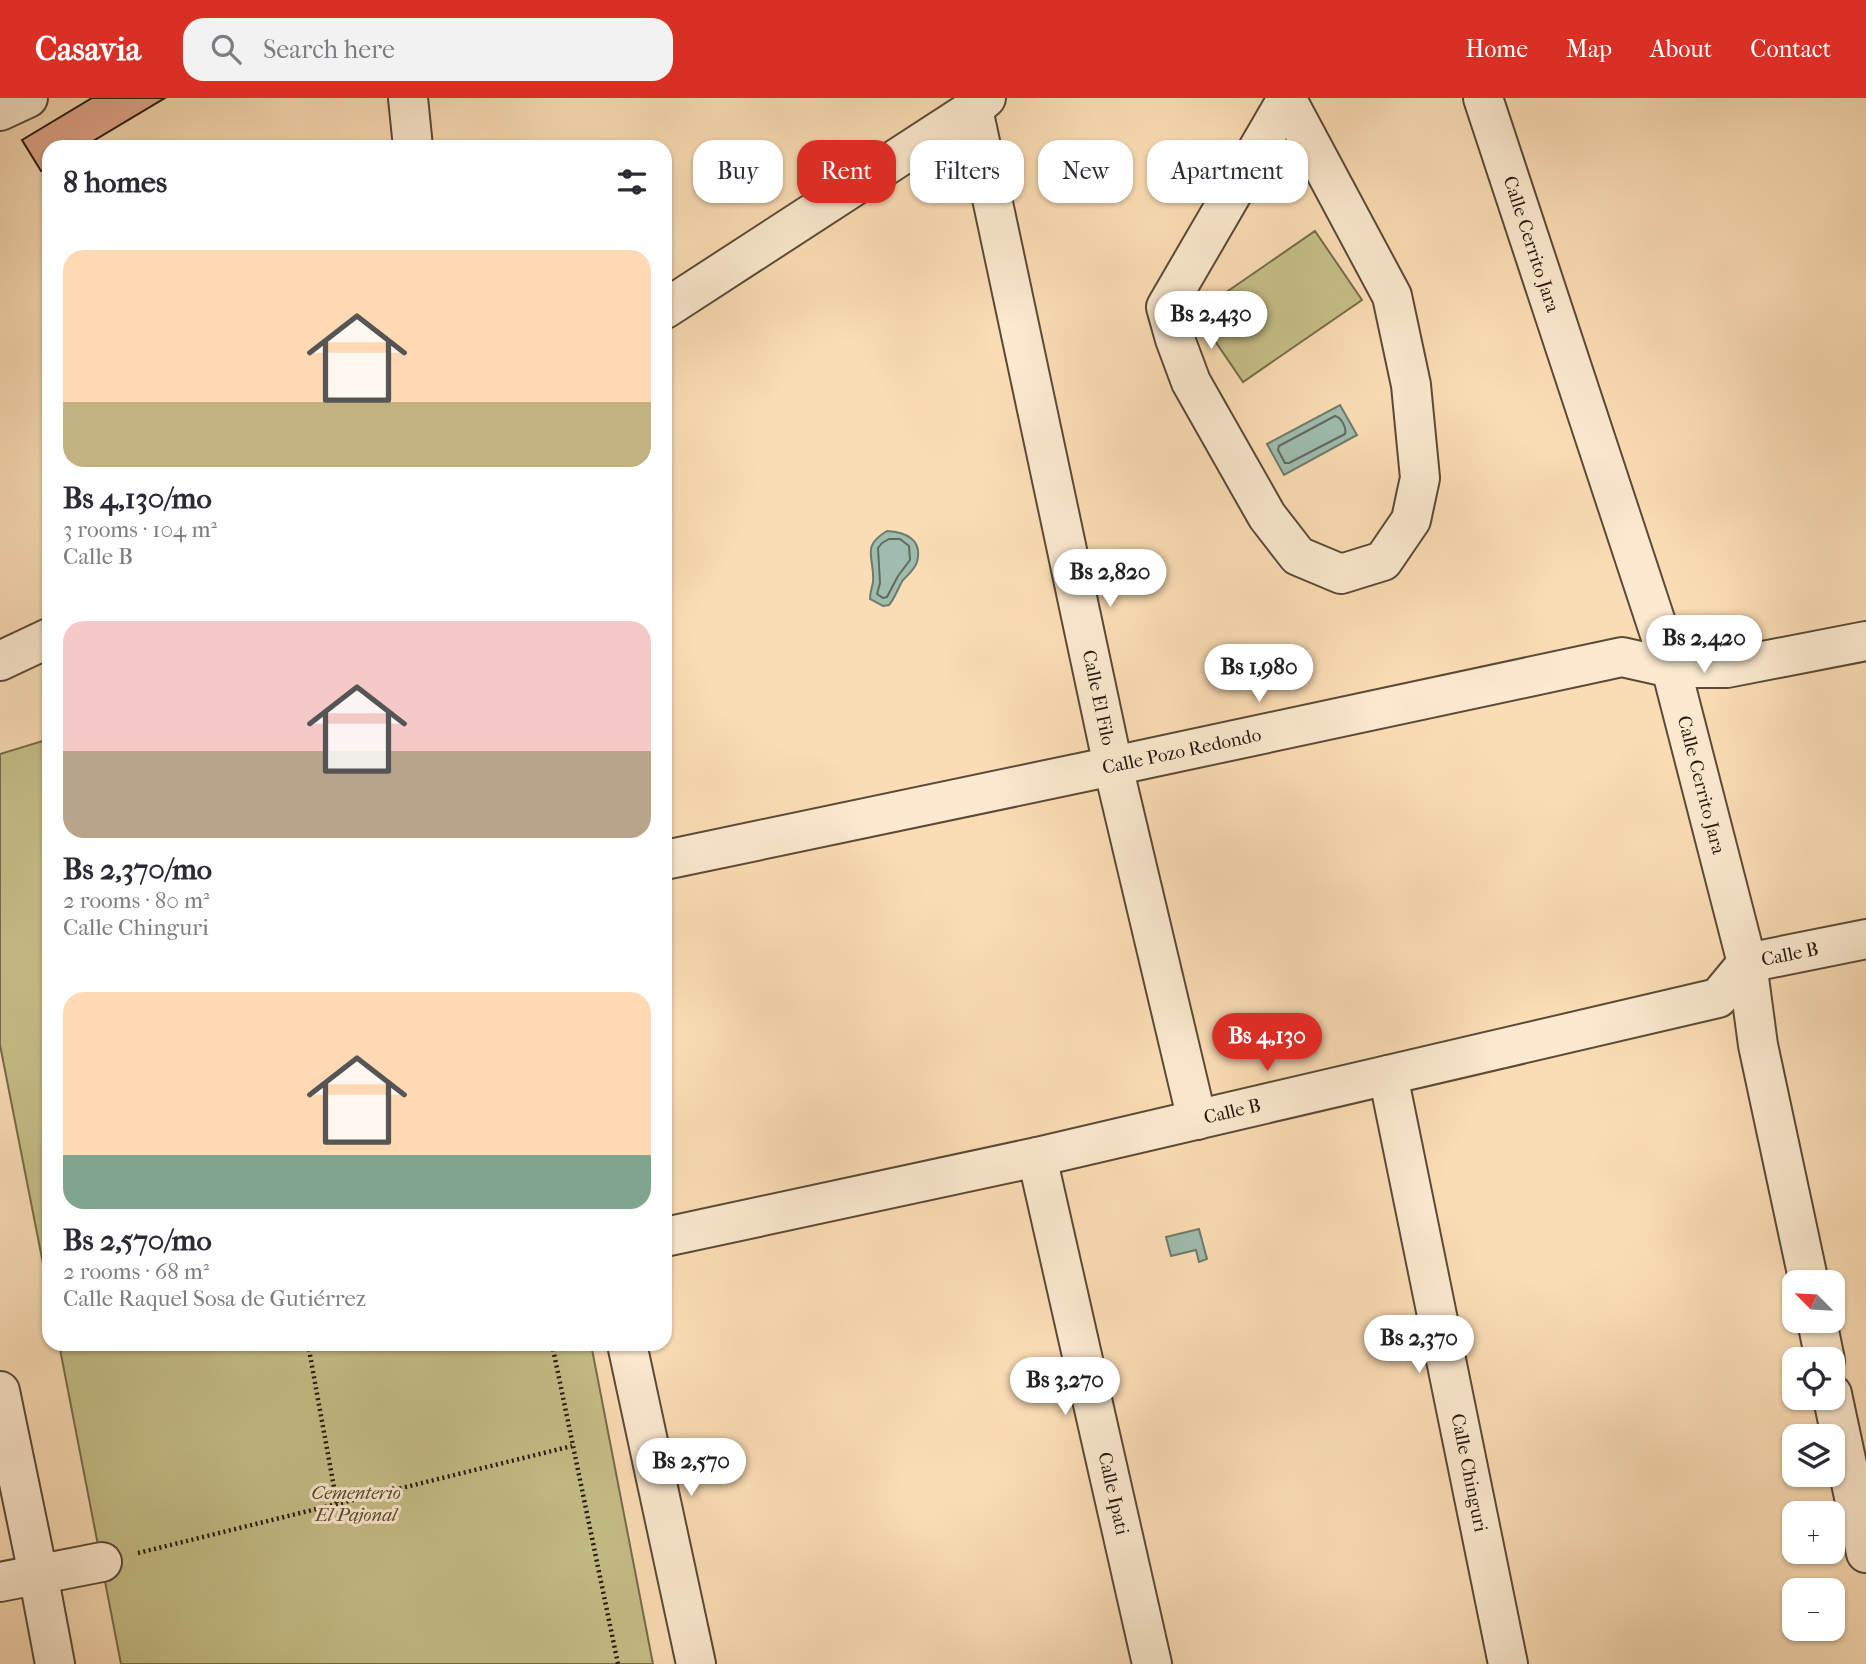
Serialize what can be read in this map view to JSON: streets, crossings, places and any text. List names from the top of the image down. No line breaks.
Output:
{"streets":{"street":["Calle Cerrito Jara","Calle El Filo","Calle Pozo Redondo","Calle B","Calle Chinguri","Calle Ipati"]},"crossings":[["Calle Cerrito Jara","Calle Pozo Redondo"],["Calle Cerrito Jara","Calle B"],["Calle El Filo","Calle Pozo Redondo"],["Calle El Filo","Calle B"],["Calle B","Calle Chinguri"],["Calle B","Calle Ipati"]],"parks":["Cementerio El Pajonal"],"north":"top left","page":{"header":"Casavia","search":"Search here","nav":["Home","Map","About","Contact"],"chip":["Buy","Rent","Filters","New","Apartment"],"heading":"8 homes","list":[{"name":"Bs 4,130/mo","note":"3 rooms · 104 m² · Calle B"},{"name":"Bs 2,370/mo","note":"2 rooms · 80 m² · Calle Chinguri"},{"name":"Bs 2,570/mo","note":"2 rooms · 68 m² · Calle Raquel Sosa de Gutiérrez"}],"price":["Bs 2,430","Bs 2,820","Bs 2,420","Bs 1,980","Bs 4,130","Bs 2,370","Bs 3,270","Bs 2,570"],"map_buttons":["+","−"]}}
